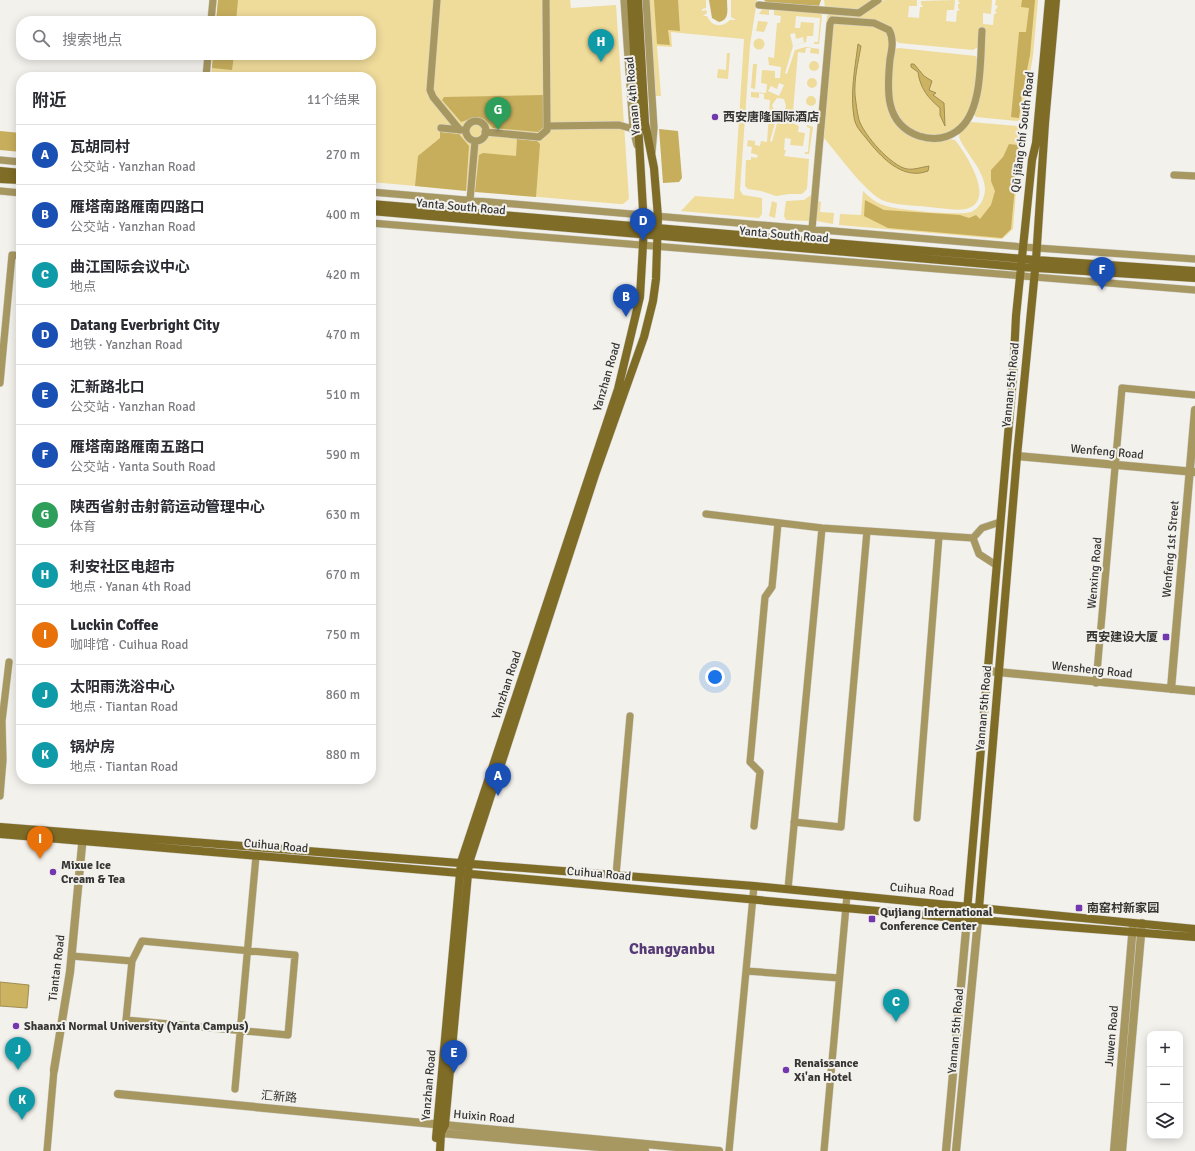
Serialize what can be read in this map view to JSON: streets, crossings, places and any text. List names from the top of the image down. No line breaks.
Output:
{"streets":{"main road":["Yanan 4th Road","Qū jiāng chí South Road","Yanta South Road","Yanzhan Road","Yannan 5th Road","Cuihua Road"],"street":["Wenfeng Road","Wenfeng 1st Street","Wenxing Road","Wensheng Road","Tiantan Road","Juwen Road","汇新路","Huixin Road"]},"crossings":[["Yanan 4th Road","Yanta South Road"],["Yanan 4th Road","Yanzhan Road"],["Qū jiāng chí South Road","Yanta South Road"],["Qū jiāng chí South Road","Yannan 5th Road"],["Yanta South Road","Yanzhan Road"],["Yanta South Road","Yannan 5th Road"],["Yanzhan Road","Cuihua Road"],["Yanzhan Road","汇新路"],["Yanzhan Road","Huixin Road"],["Yannan 5th Road","Wenfeng Road"],["Yannan 5th Road","Wensheng Road"],["Yannan 5th Road","Cuihua Road"],["Wenfeng Road","Wenfeng 1st Street"],["Wenfeng Road","Wenxing Road"],["Wenfeng 1st Street","Wensheng Road"],["Wenxing Road","Wensheng Road"],["Cuihua Road","Tiantan Road"],["Cuihua Road","Juwen Road"],["汇新路","Huixin Road"]],"districts":["Changyanbu"],"places":{"other":["西安唐隆国际酒店","Mixue Ice Cream & Tea","Shaanxi Normal University (Yanta Campus)","Renaissance Xi'an Hotel"],"transit":["西安建设大厦","南窑村新家园","Qujiang International Conference Center"]},"page":{"search":"搜索地点","pins":["H","G","D","F","B","A","I","C","J","E","K"],"heading":["附近","11个结果"],"list":[{"mark":"A","name":"瓦胡同村","note":"公交站 · Yanzhan Road","value":"270 m"},{"mark":"B","name":"雁塔南路雁南四路口","note":"公交站 · Yanzhan Road","value":"400 m"},{"mark":"C","name":"曲江国际会议中心","note":"地点","value":"420 m"},{"mark":"D","name":"Datang Everbright City","note":"地铁 · Yanzhan Road","value":"470 m"},{"mark":"E","name":"汇新路北口","note":"公交站 · Yanzhan Road","value":"510 m"},{"mark":"F","name":"雁塔南路雁南五路口","note":"公交站 · Yanta South Road","value":"590 m"},{"mark":"G","name":"陕西省射击射箭运动管理中心","note":"体育","value":"630 m"},{"mark":"H","name":"利安社区电超市","note":"地点 · Yanan 4th Road","value":"670 m"},{"mark":"I","name":"Luckin Coffee","note":"咖啡馆 · Cuihua Road","value":"750 m"},{"mark":"J","name":"太阳雨洗浴中心","note":"地点 · Tiantan Road","value":"860 m"},{"mark":"K","name":"锅炉房","note":"地点 · Tiantan Road","value":"880 m"}],"map_buttons":["+","−"]}}
